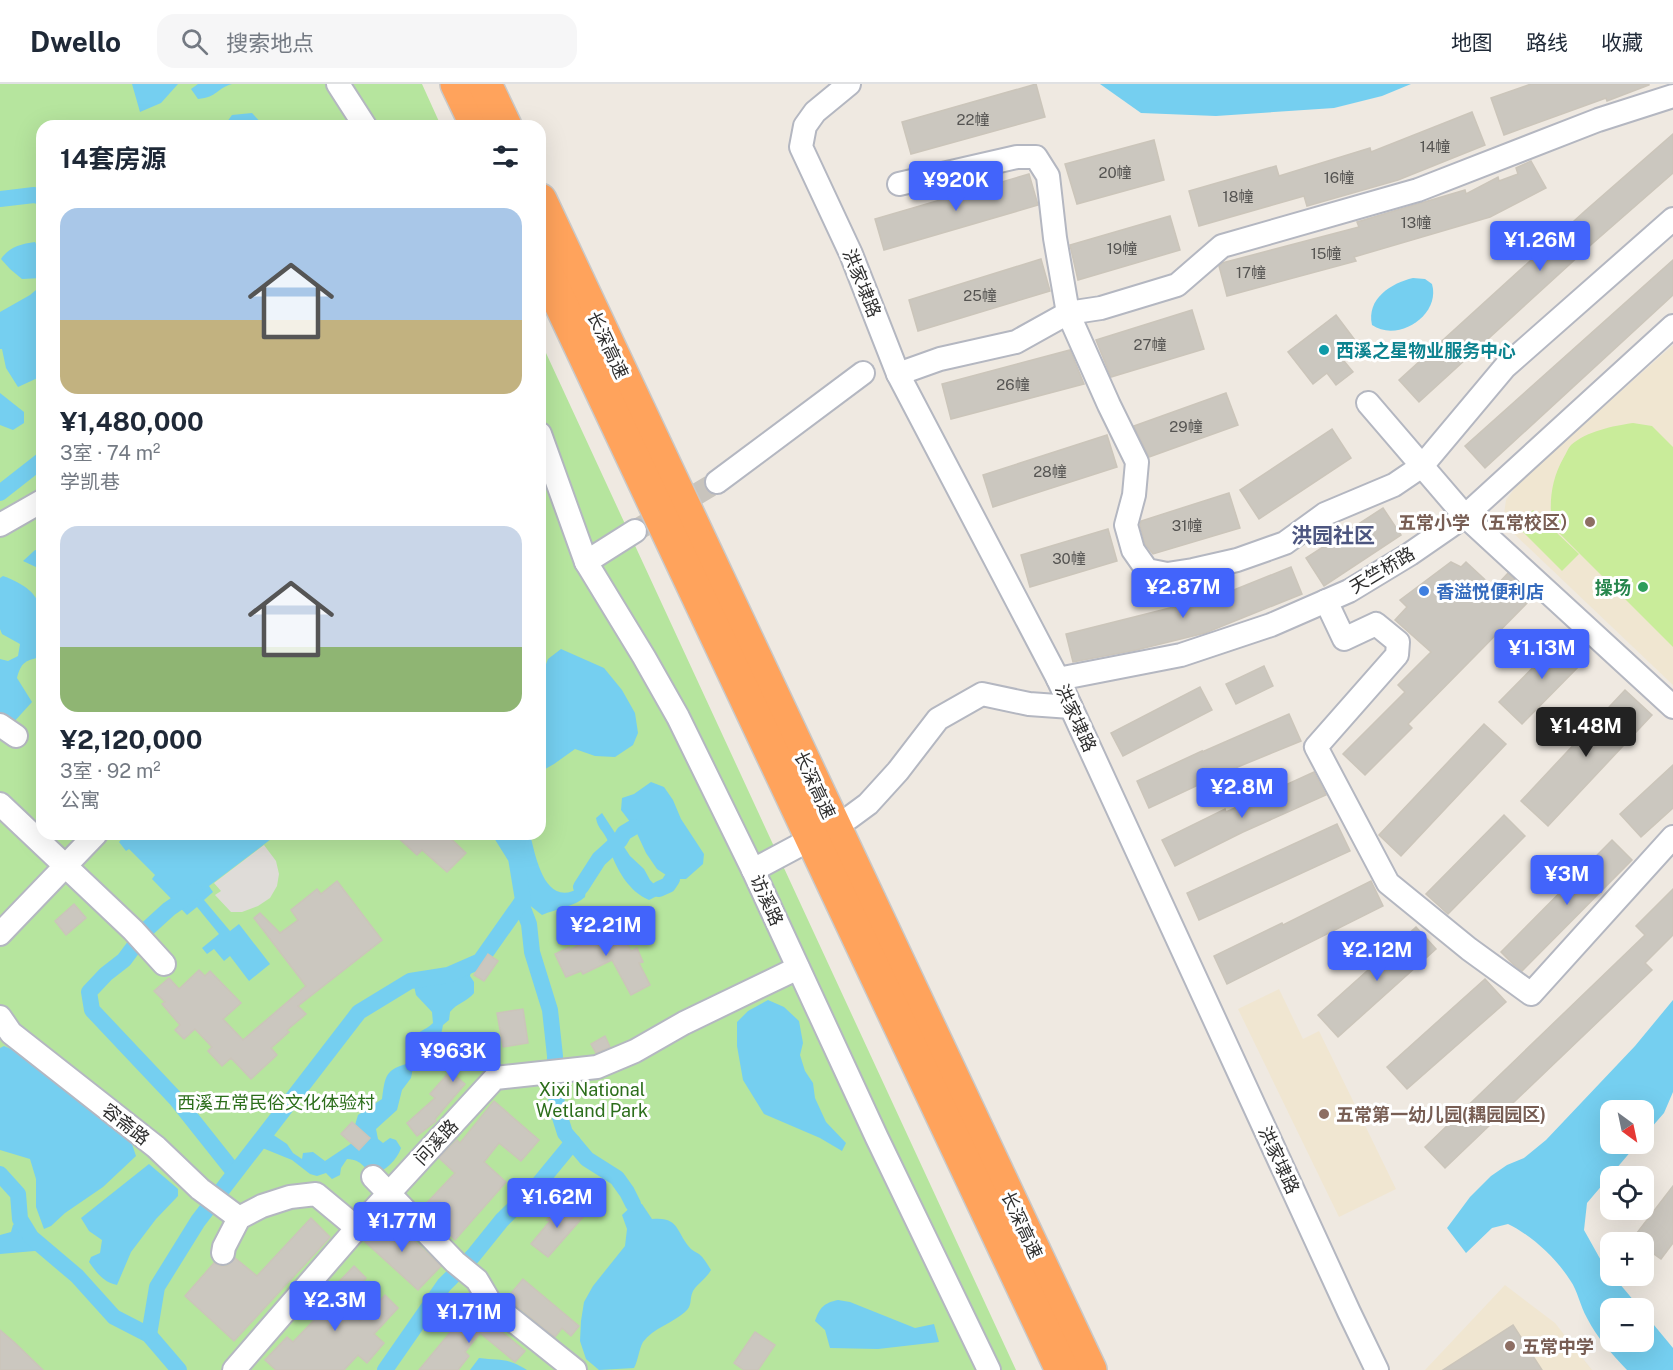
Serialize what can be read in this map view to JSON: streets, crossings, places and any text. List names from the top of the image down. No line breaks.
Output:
{"streets":{"highway":["长深高速"],"street":["洪家埭路","天竺桥路","访溪路","容斋路","问溪路"]},"crossings":[["洪家埭路","天竺桥路"],["访溪路","问溪路"]],"districts":["洪园社区"],"parks":["Xixi National Wetland Park","西溪五常民俗文化体验村"],"places":["西溪之星物业服务中心","五常小学（五常校区）","操场","香溢悦便利店","五常第一幼儿园(耦园园区)","五常中学"],"house_numbers":["22幢","14幢","20幢","16幢","18幢","13幢","19幢","15幢","17幢","25幢","27幢","26幢","29幢","28幢","31幢","30幢"],"north":"bottom right","page":{"header":"Dwello","search":"搜索地点","nav":["地图","路线","收藏"],"heading":"14套房源","price":["¥920K","¥1.26M","¥2.87M","¥1.13M","¥1.48M","¥2.8M","¥3M","¥2.21M","¥2.12M","¥963K","¥1.62M","¥1.77M","¥2.3M","¥1.71M"],"list":[{"name":"¥1,480,000","note":"3室 · 74 m² · 学凯巷"},{"name":"¥2,120,000","note":"3室 · 92 m² · 公寓"}],"map_buttons":["+","−"]}}
